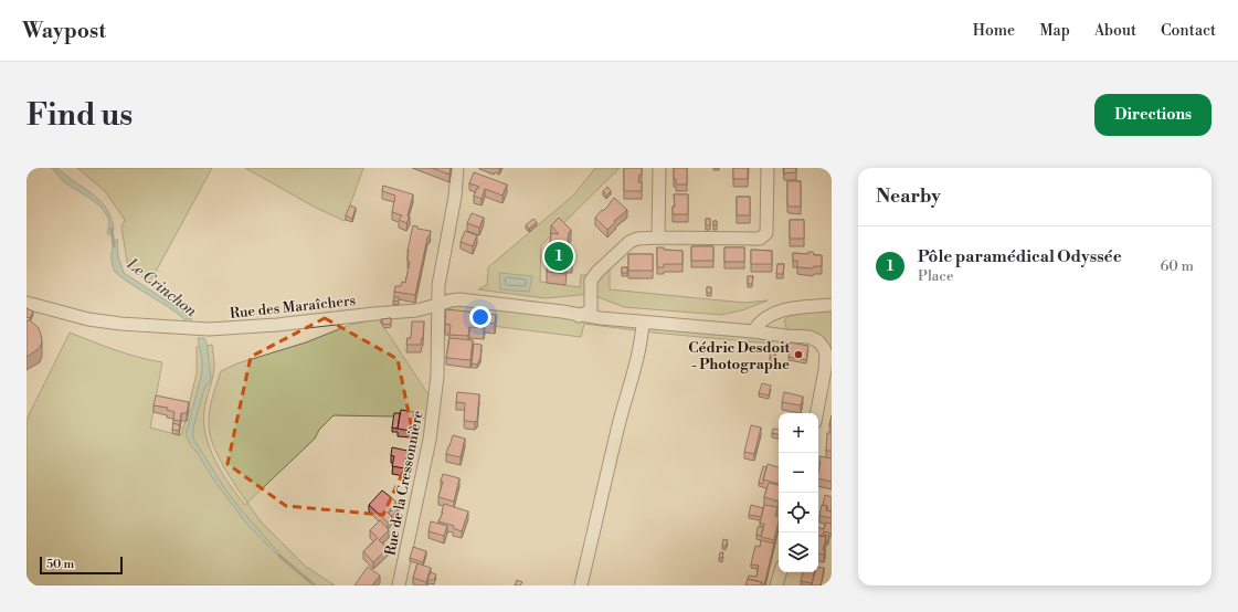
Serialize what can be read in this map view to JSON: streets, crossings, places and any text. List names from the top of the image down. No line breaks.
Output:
{"streets":{"street":["Rue des Maraîchers","Rue de la Cressonnière"]},"crossings":[["Rue des Maraîchers","Rue de la Cressonnière"]],"water":["Le Crinchon"],"places":["Cédric Desdoit - Photographe"],"scale_bar":"50 m","page":{"header":"Waypost","nav":["Home","Map","About","Contact"],"buttons":"Directions","title":"Find us","heading":"Nearby","list":[{"mark":"1","name":"Pôle paramédical Odyssée","note":"Place","value":"60 m"}],"pins":"1","map_buttons":["+","−"],"scale":"50 m"}}
